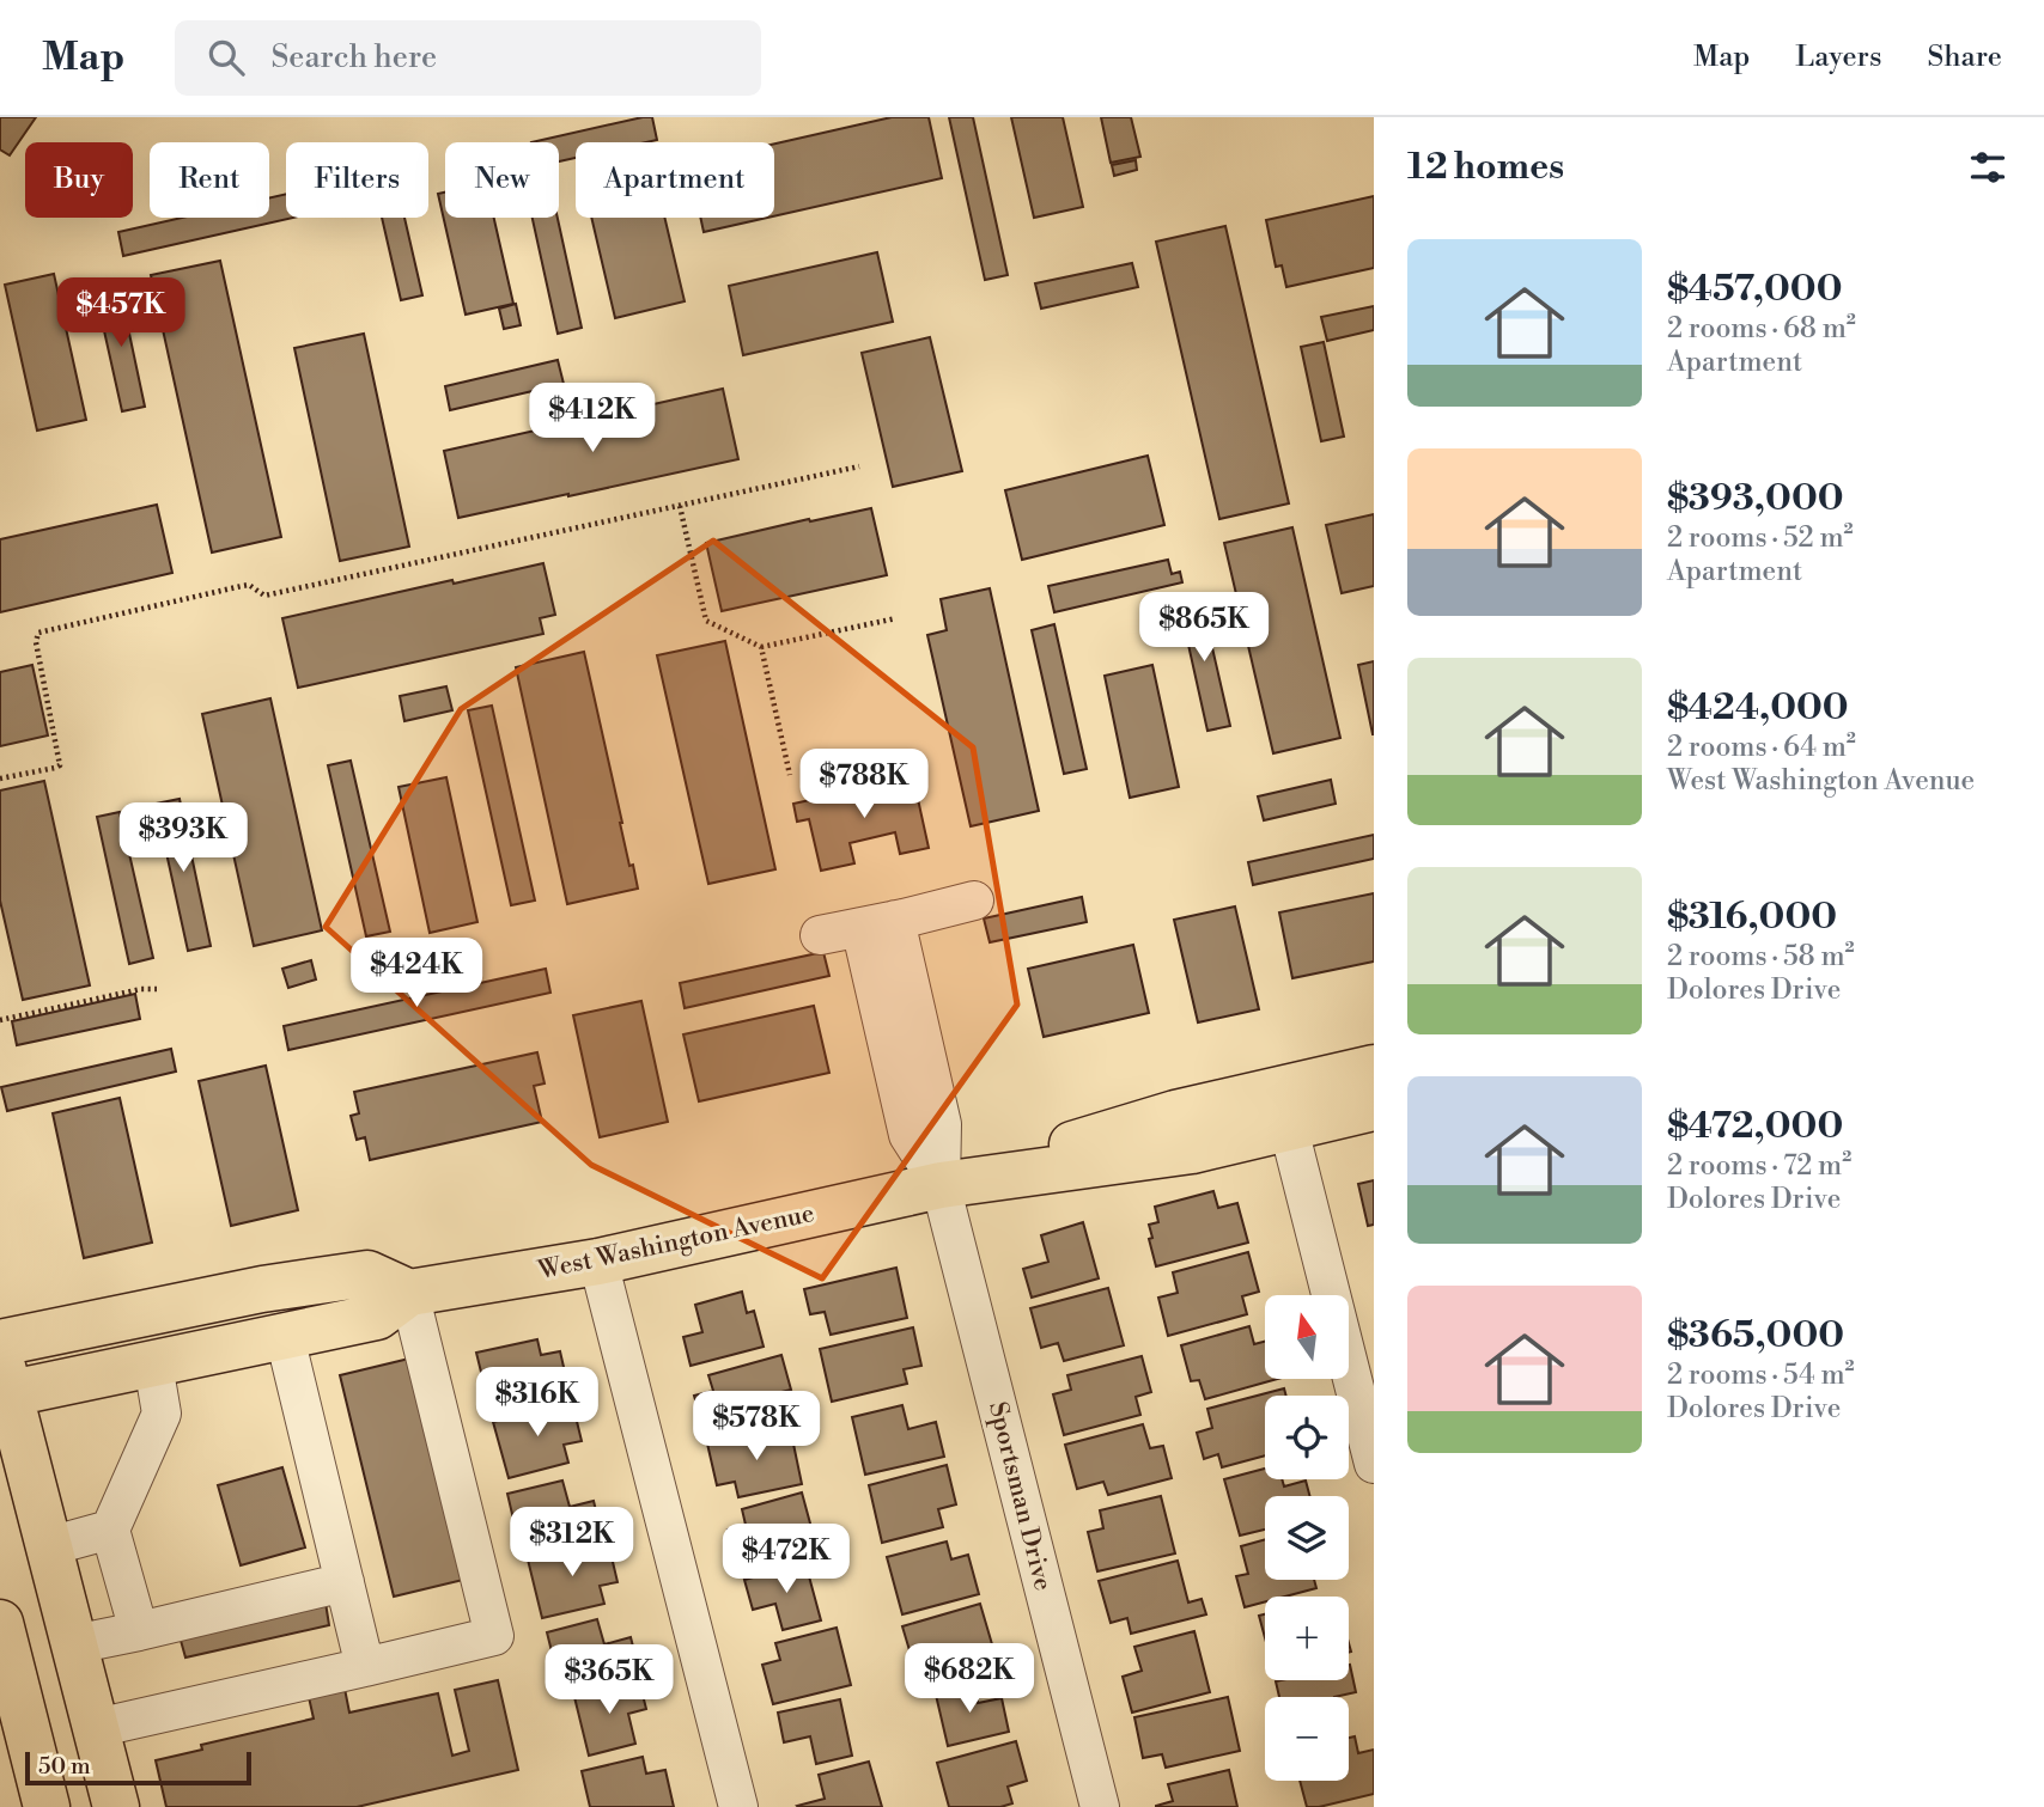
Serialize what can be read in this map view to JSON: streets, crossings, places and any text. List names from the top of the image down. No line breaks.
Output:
{"streets":{"main road":["West Washington Avenue"],"street":["Sportsman Drive"]},"crossings":[["West Washington Avenue","Sportsman Drive"]],"scale_bar":"50 m","north":"top","page":{"header":"Map","search":"Search here","nav":["Map","Layers","Share"],"heading":"12 homes","chip":["Buy","Rent","Filters","New","Apartment"],"list":[{"name":"$457,000","note":"2 rooms · 68 m² · Apartment"},{"name":"$393,000","note":"2 rooms · 52 m² · Apartment"},{"name":"$424,000","note":"2 rooms · 64 m² · West Washington Avenue"},{"name":"$316,000","note":"2 rooms · 58 m² · Dolores Drive"},{"name":"$472,000","note":"2 rooms · 72 m² · Dolores Drive"},{"name":"$365,000","note":"2 rooms · 54 m² · Dolores Drive"}],"price":["$457K","$412K","$865K","$788K","$393K","$424K","$316K","$578K","$312K","$472K","$682K","$365K"],"map_buttons":["+","−"],"scale":"50 m"}}
